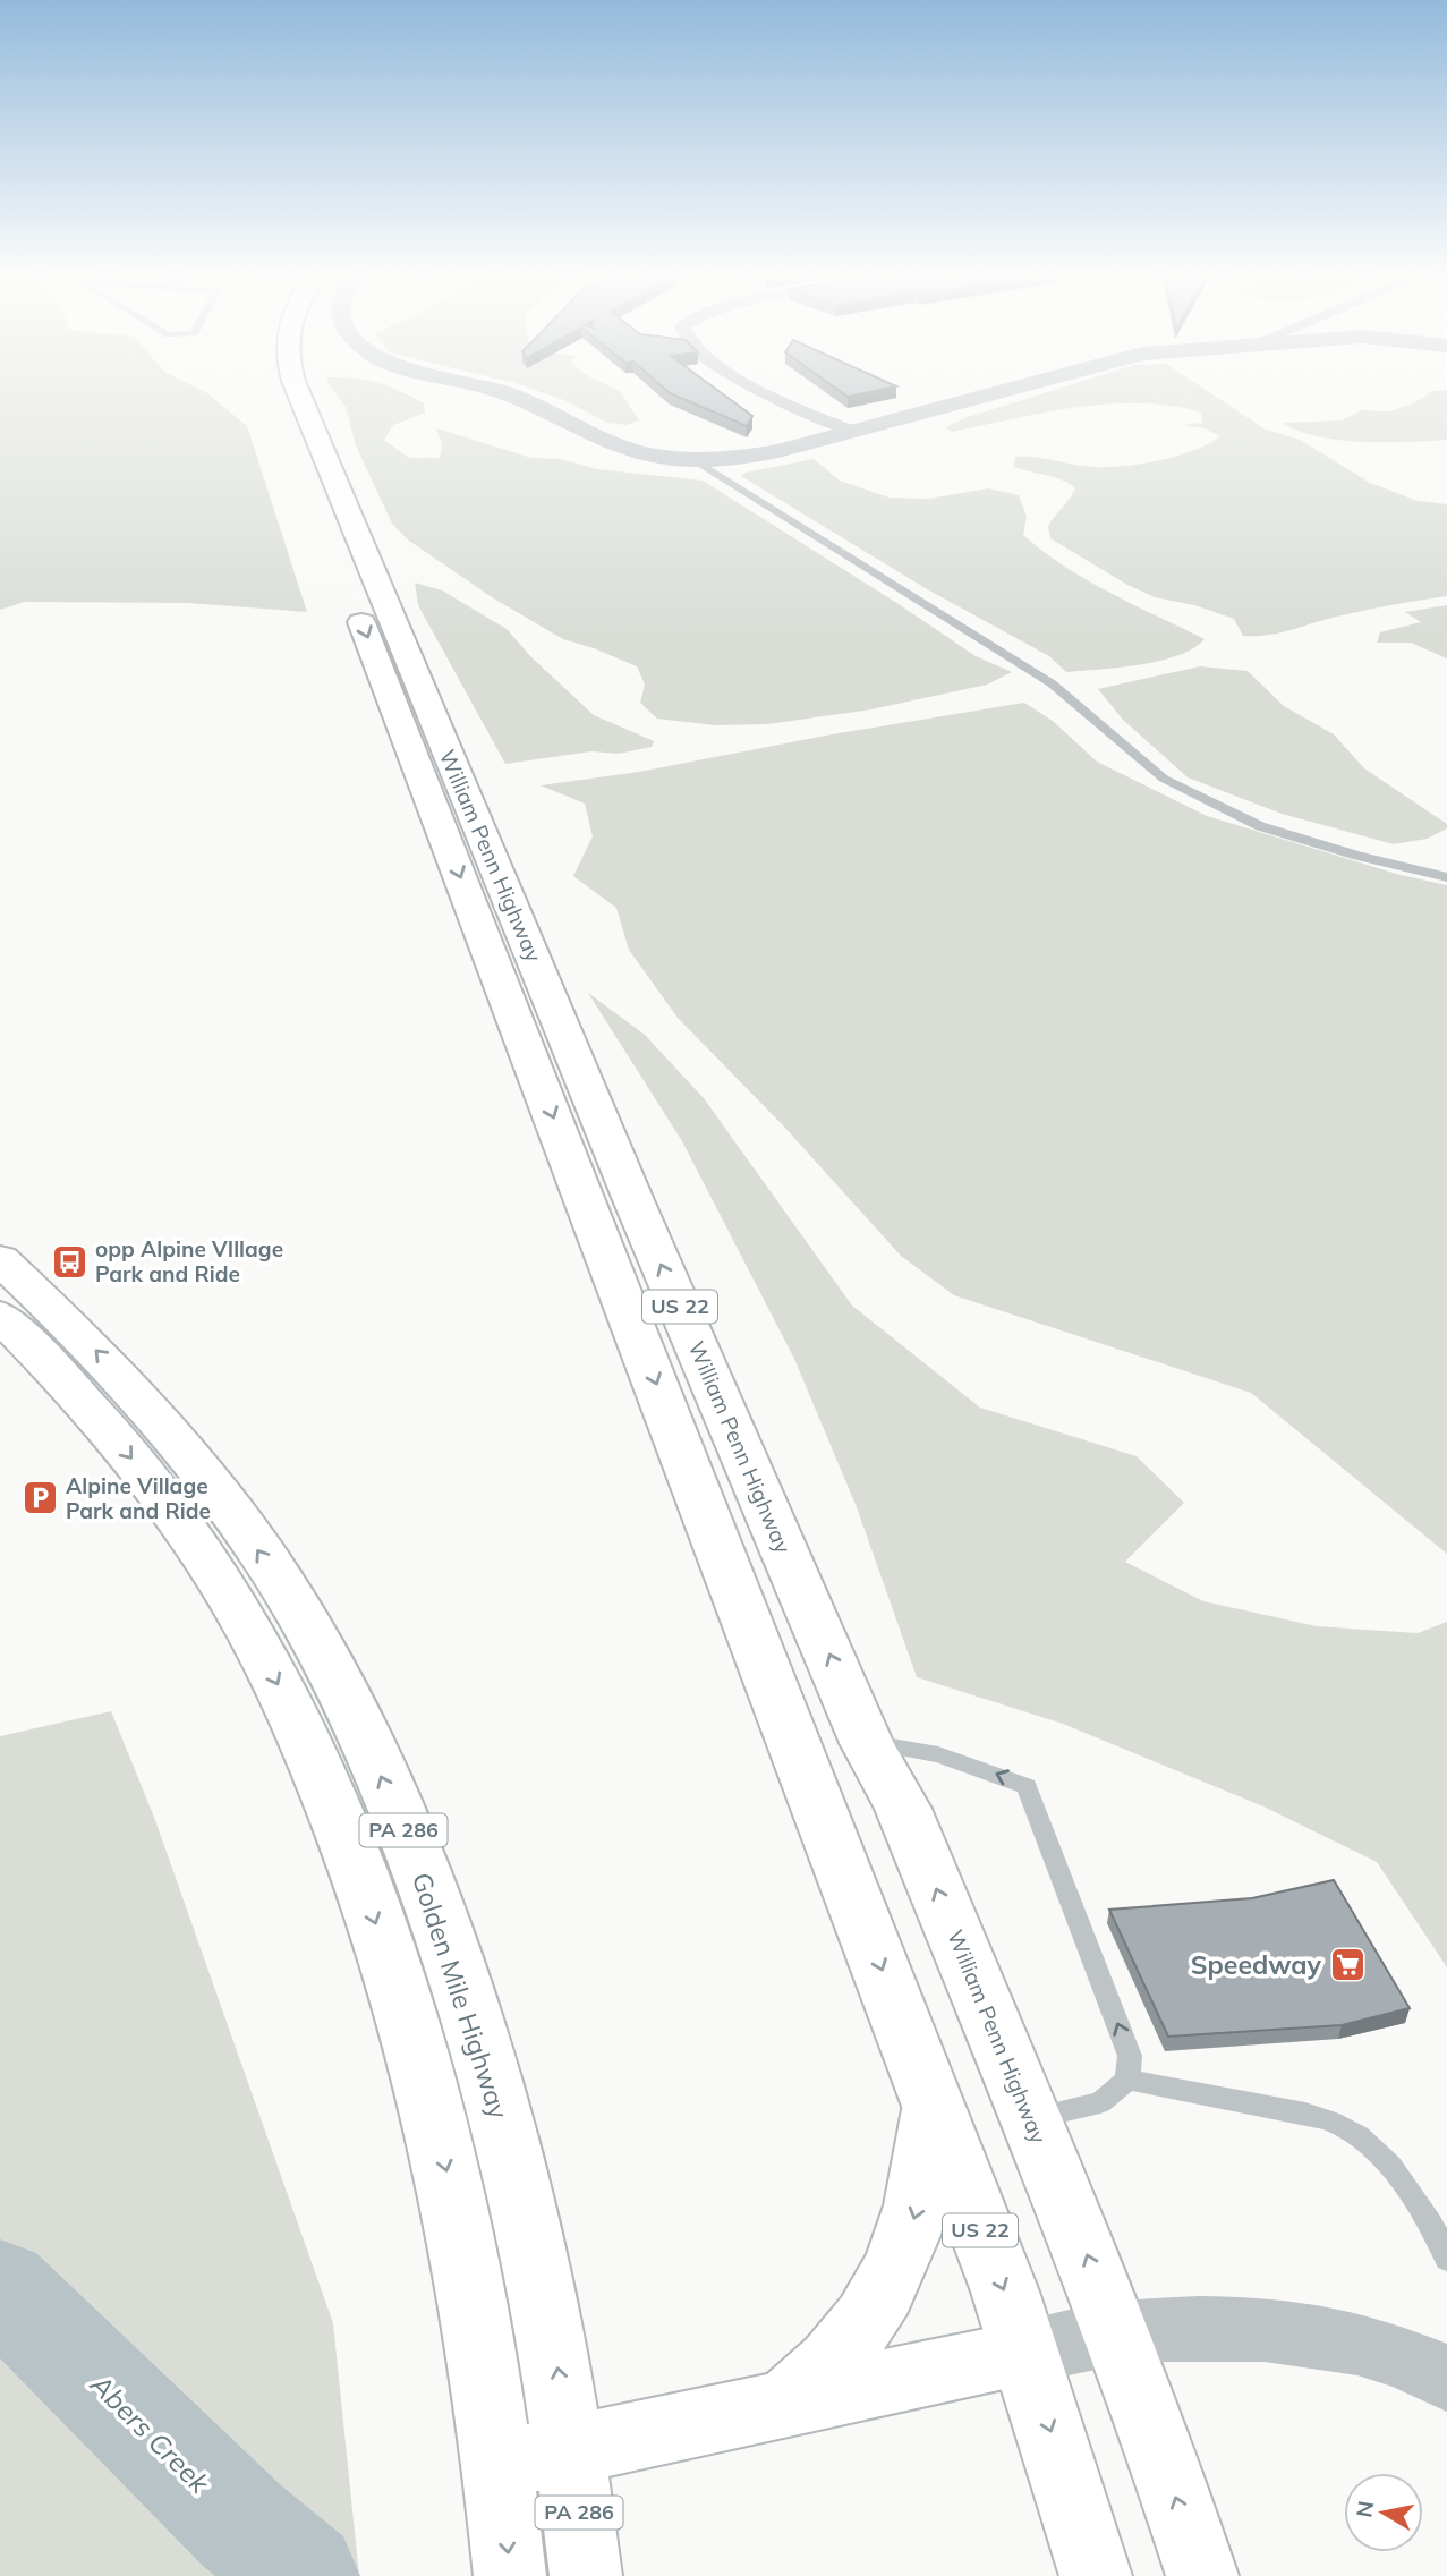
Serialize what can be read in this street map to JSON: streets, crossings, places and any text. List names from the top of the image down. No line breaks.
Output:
{"streets":{"main road":["William Penn Highway","US 22","PA 286","Golden Mile Highway"]},"water":["Abers Creek"],"places":{"bus stop":["opp Alpine VIllage Park and Ride"],"parking":["Alpine Village Park and Ride"],"supermarket":["Speedway"]},"north":"left"}
